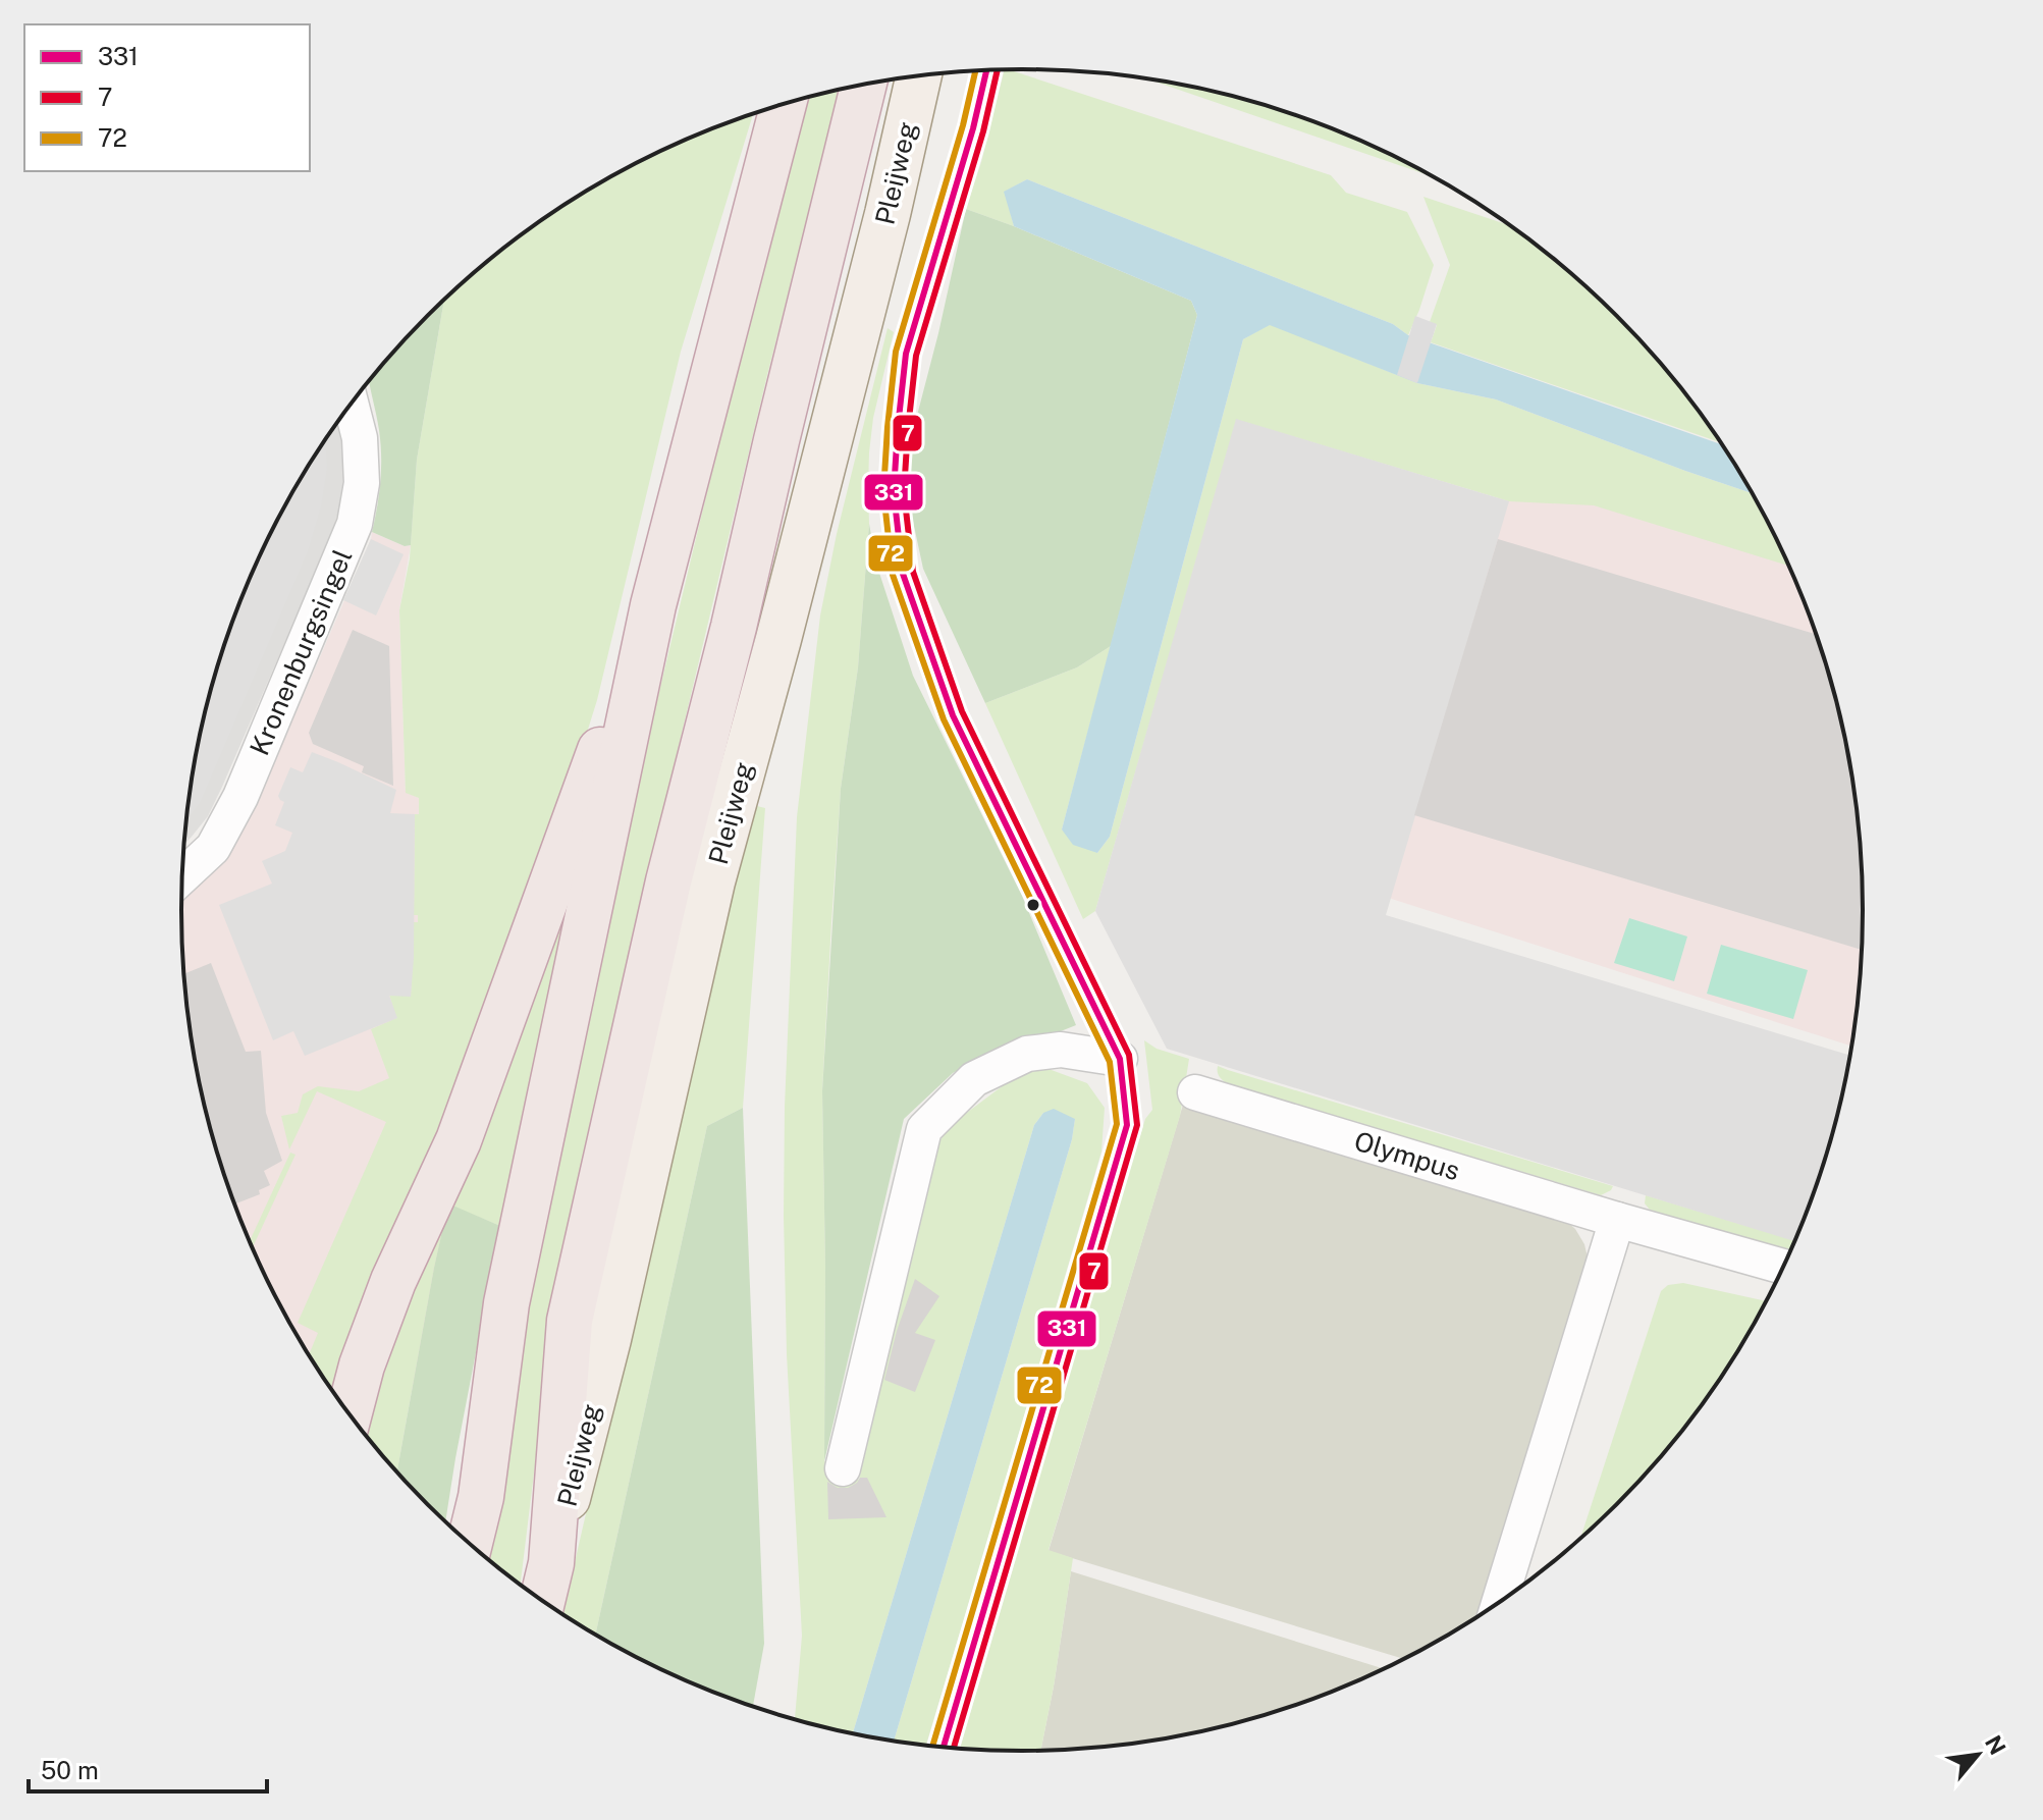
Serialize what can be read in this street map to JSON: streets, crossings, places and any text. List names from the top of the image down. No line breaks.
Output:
{"streets":{"highway":["Pleijweg"],"street":["Kronenburgsingel","Olympus"]},"lines":["transit line 7","transit line 331","transit line 72"],"legend":["331","7","72"],"scale_bar":"50 m","north":"top right"}
